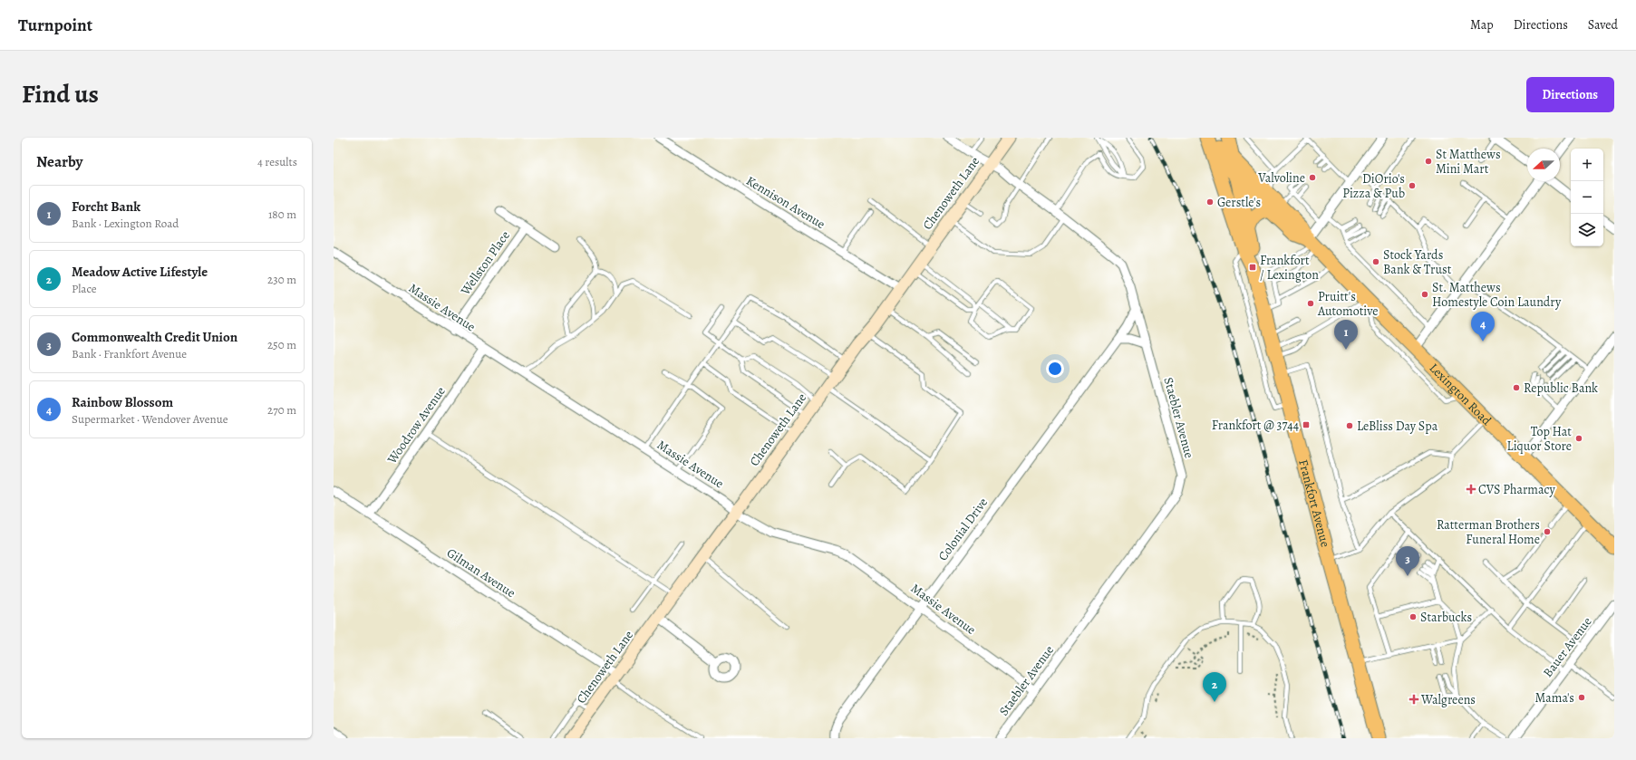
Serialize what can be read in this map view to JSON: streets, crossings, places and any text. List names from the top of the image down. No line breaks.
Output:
{"streets":{"main road":["Chenoweth Lane","Lexington Road","Frankfort Avenue"],"street":["Kennison Avenue","Wellston Place","Massie Avenue","Staebler Avenue","Woodrow Avenue","Colonial Drive","Gilman Avenue","Bauer Avenue"]},"crossings":[["Chenoweth Lane","Kennison Avenue"],["Chenoweth Lane","Massie Avenue"],["Chenoweth Lane","Staebler Avenue"],["Chenoweth Lane","Gilman Avenue"],["Wellston Place","Massie Avenue"],["Massie Avenue","Staebler Avenue"],["Massie Avenue","Woodrow Avenue"],["Massie Avenue","Colonial Drive"],["Lexington Road","Frankfort Avenue"],["Staebler Avenue","Colonial Drive"],["Woodrow Avenue","Gilman Avenue"]],"places":{"other":["St Matthews Mini Mart","Valvoline","DiOrio's Pizza & Pub","Gerstle's","Stock Yards Bank & Trust","St. Matthews Homestyle Coin Laundry","Pruitt's Automotive","Republic Bank","LeBliss Day Spa","Top Hat Liquor Store","Ratterman Brothers Funeral Home","Starbucks","Mama's"],"transit":["Frankfort / Lexington","Frankfort @ 3744"],"health":["CVS Pharmacy","Walgreens"]},"north":"left","page":{"header":"Turnpoint","nav":["Map","Directions","Saved"],"title":"Find us","buttons":"Directions","heading":["Nearby","4 results"],"map_buttons":["+","−"],"list":[{"mark":"1","name":"Forcht Bank","note":"Bank · Lexington Road","value":"180 m"},{"mark":"2","name":"Meadow Active Lifestyle","note":"Place","value":"230 m"},{"mark":"3","name":"Commonwealth Credit Union","note":"Bank · Frankfort Avenue","value":"250 m"},{"mark":"4","name":"Rainbow Blossom","note":"Supermarket · Wendover Avenue","value":"270 m"}],"pins":["4","1","3","2"]}}
